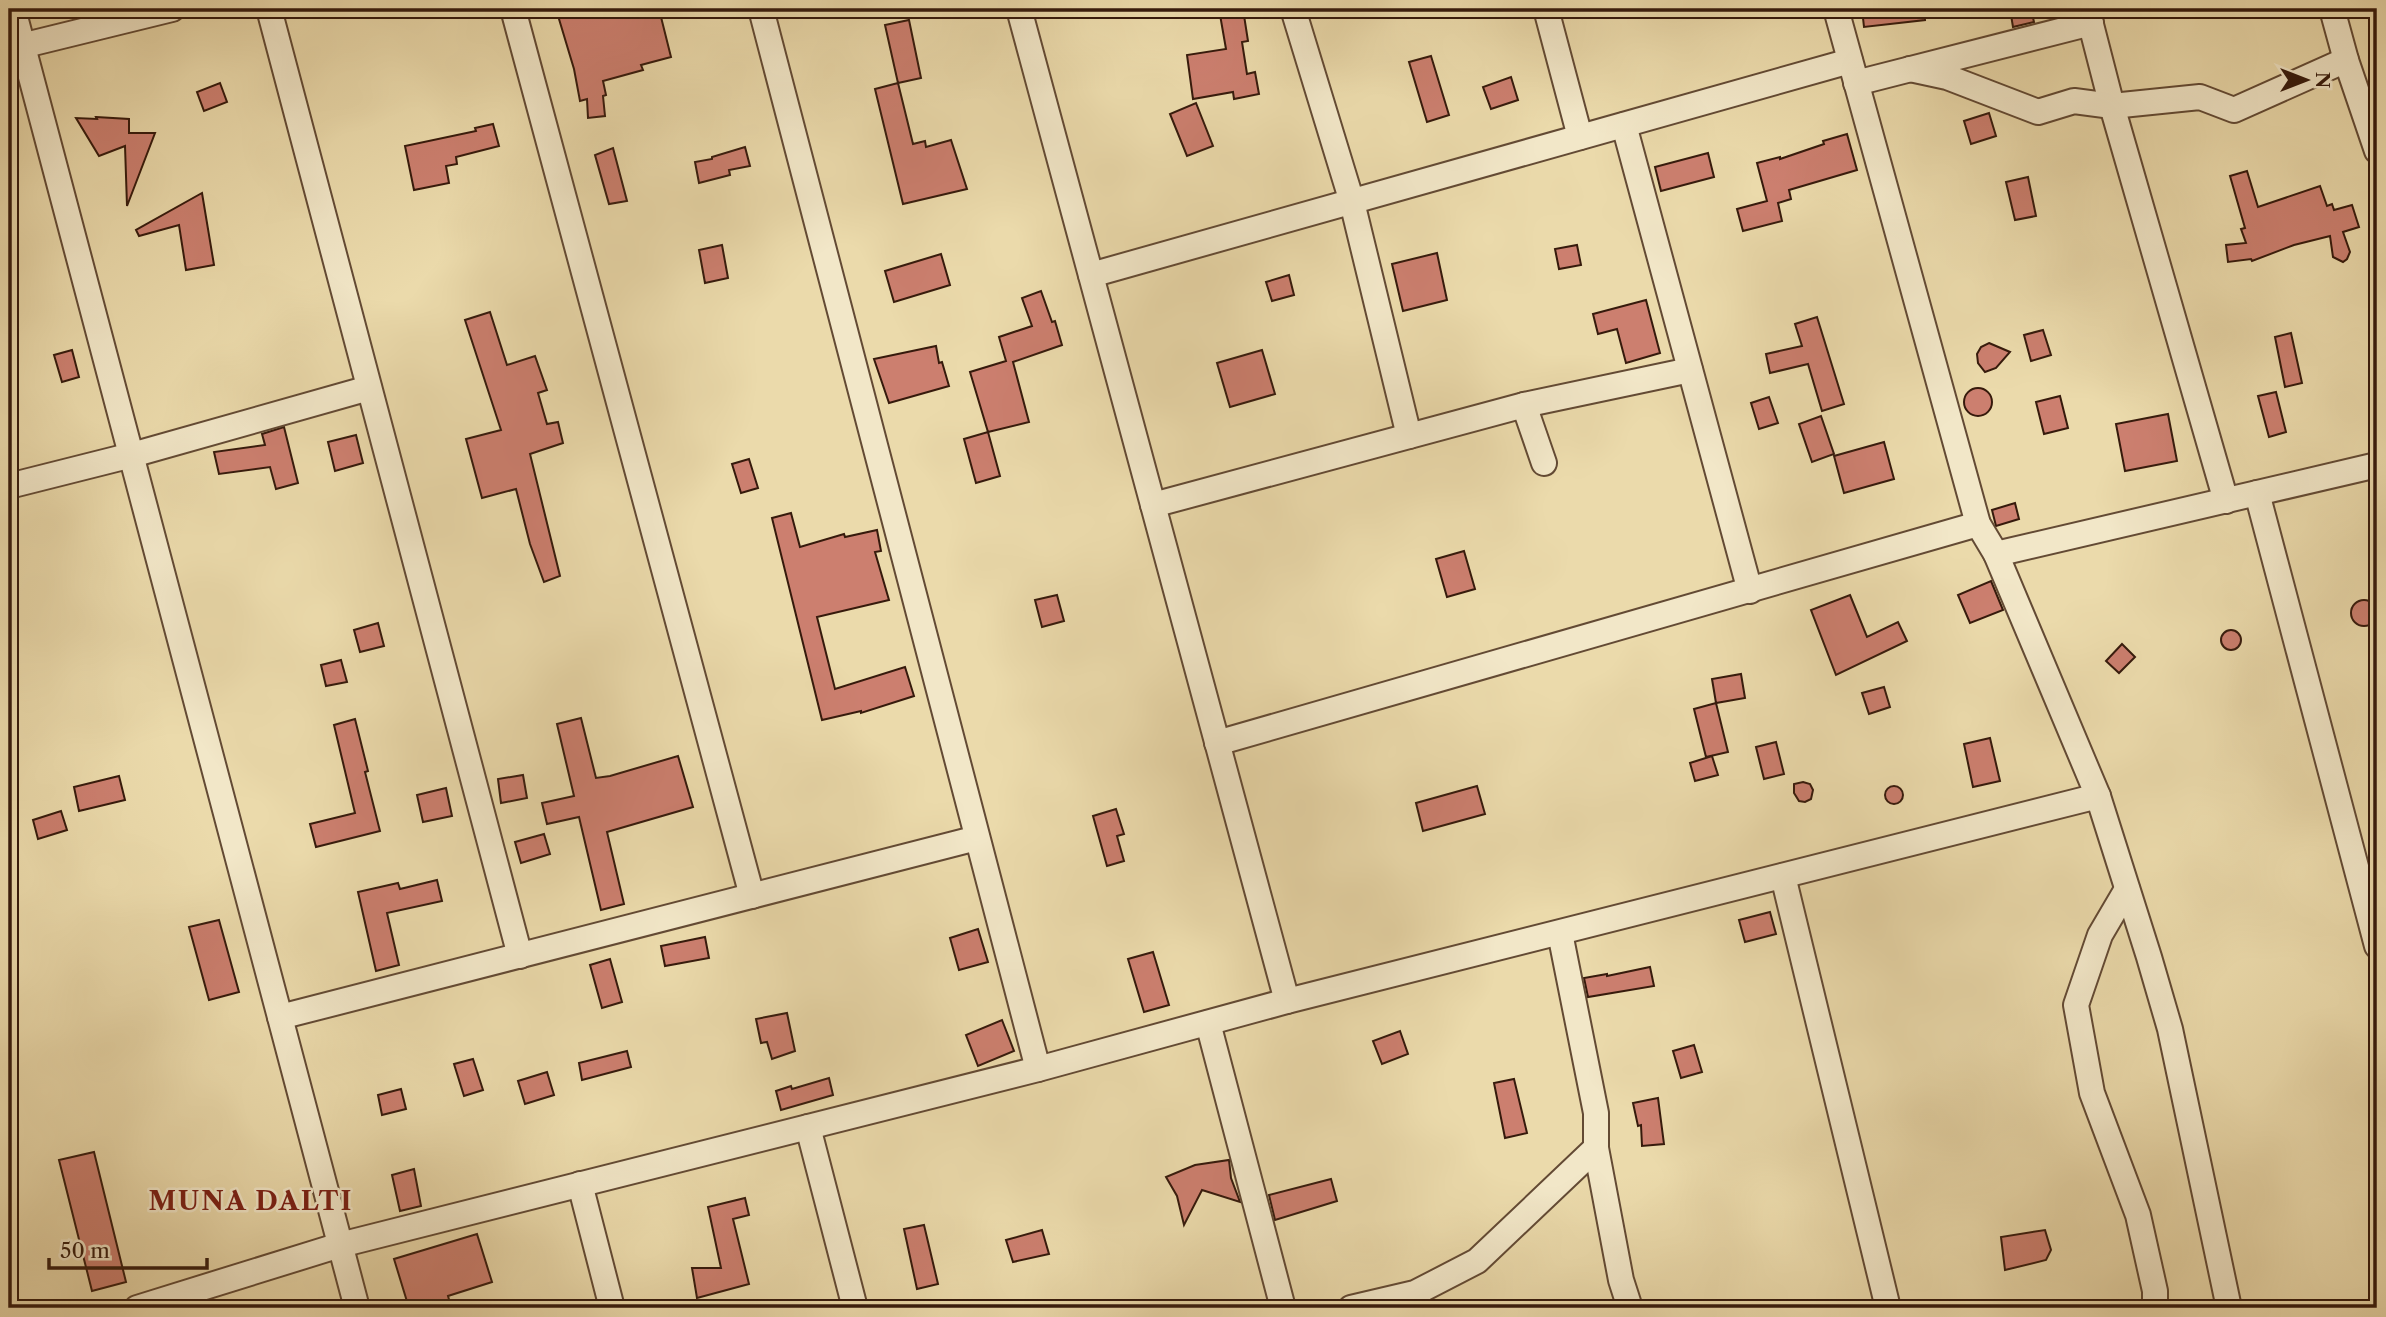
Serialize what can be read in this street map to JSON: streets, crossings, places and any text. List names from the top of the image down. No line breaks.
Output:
{"districts":["MUNA DALTI"],"scale_bar":"50 m","north":"right"}
